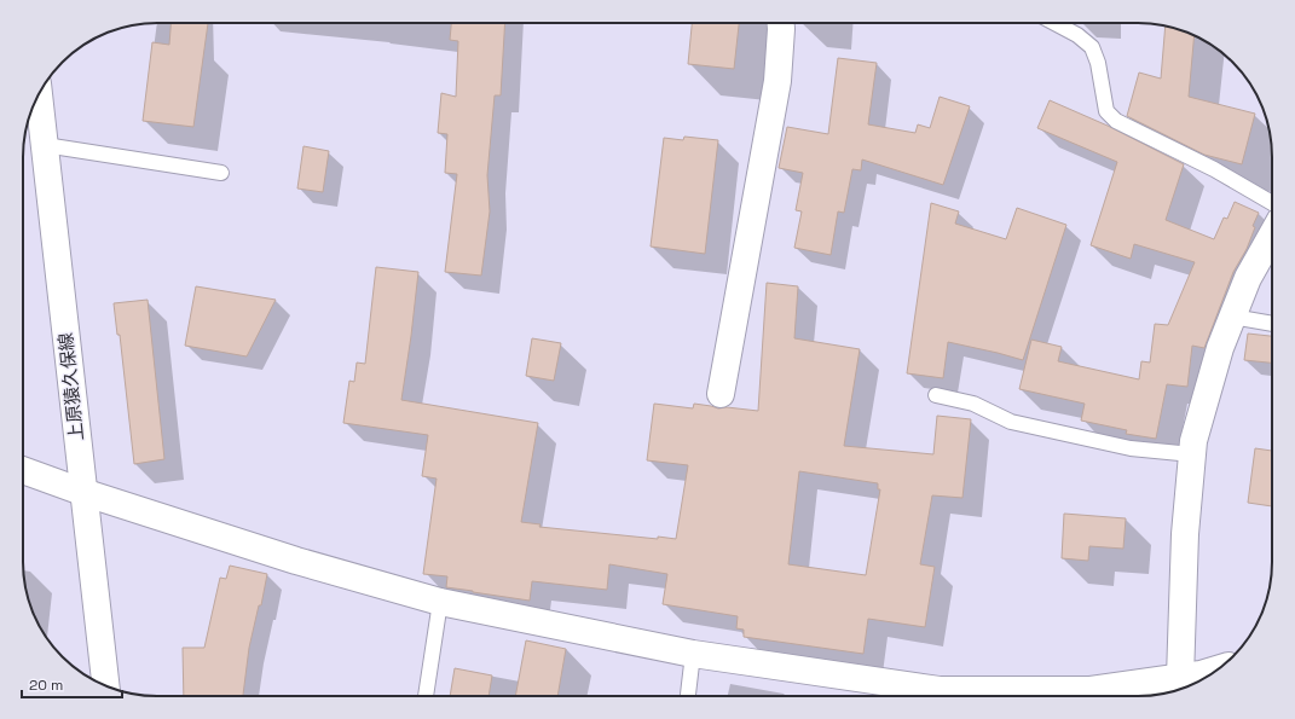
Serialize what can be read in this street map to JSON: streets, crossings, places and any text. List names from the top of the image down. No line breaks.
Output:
{"streets":{"street":["上原猿久保線"]},"scale_bar":"20 m"}
